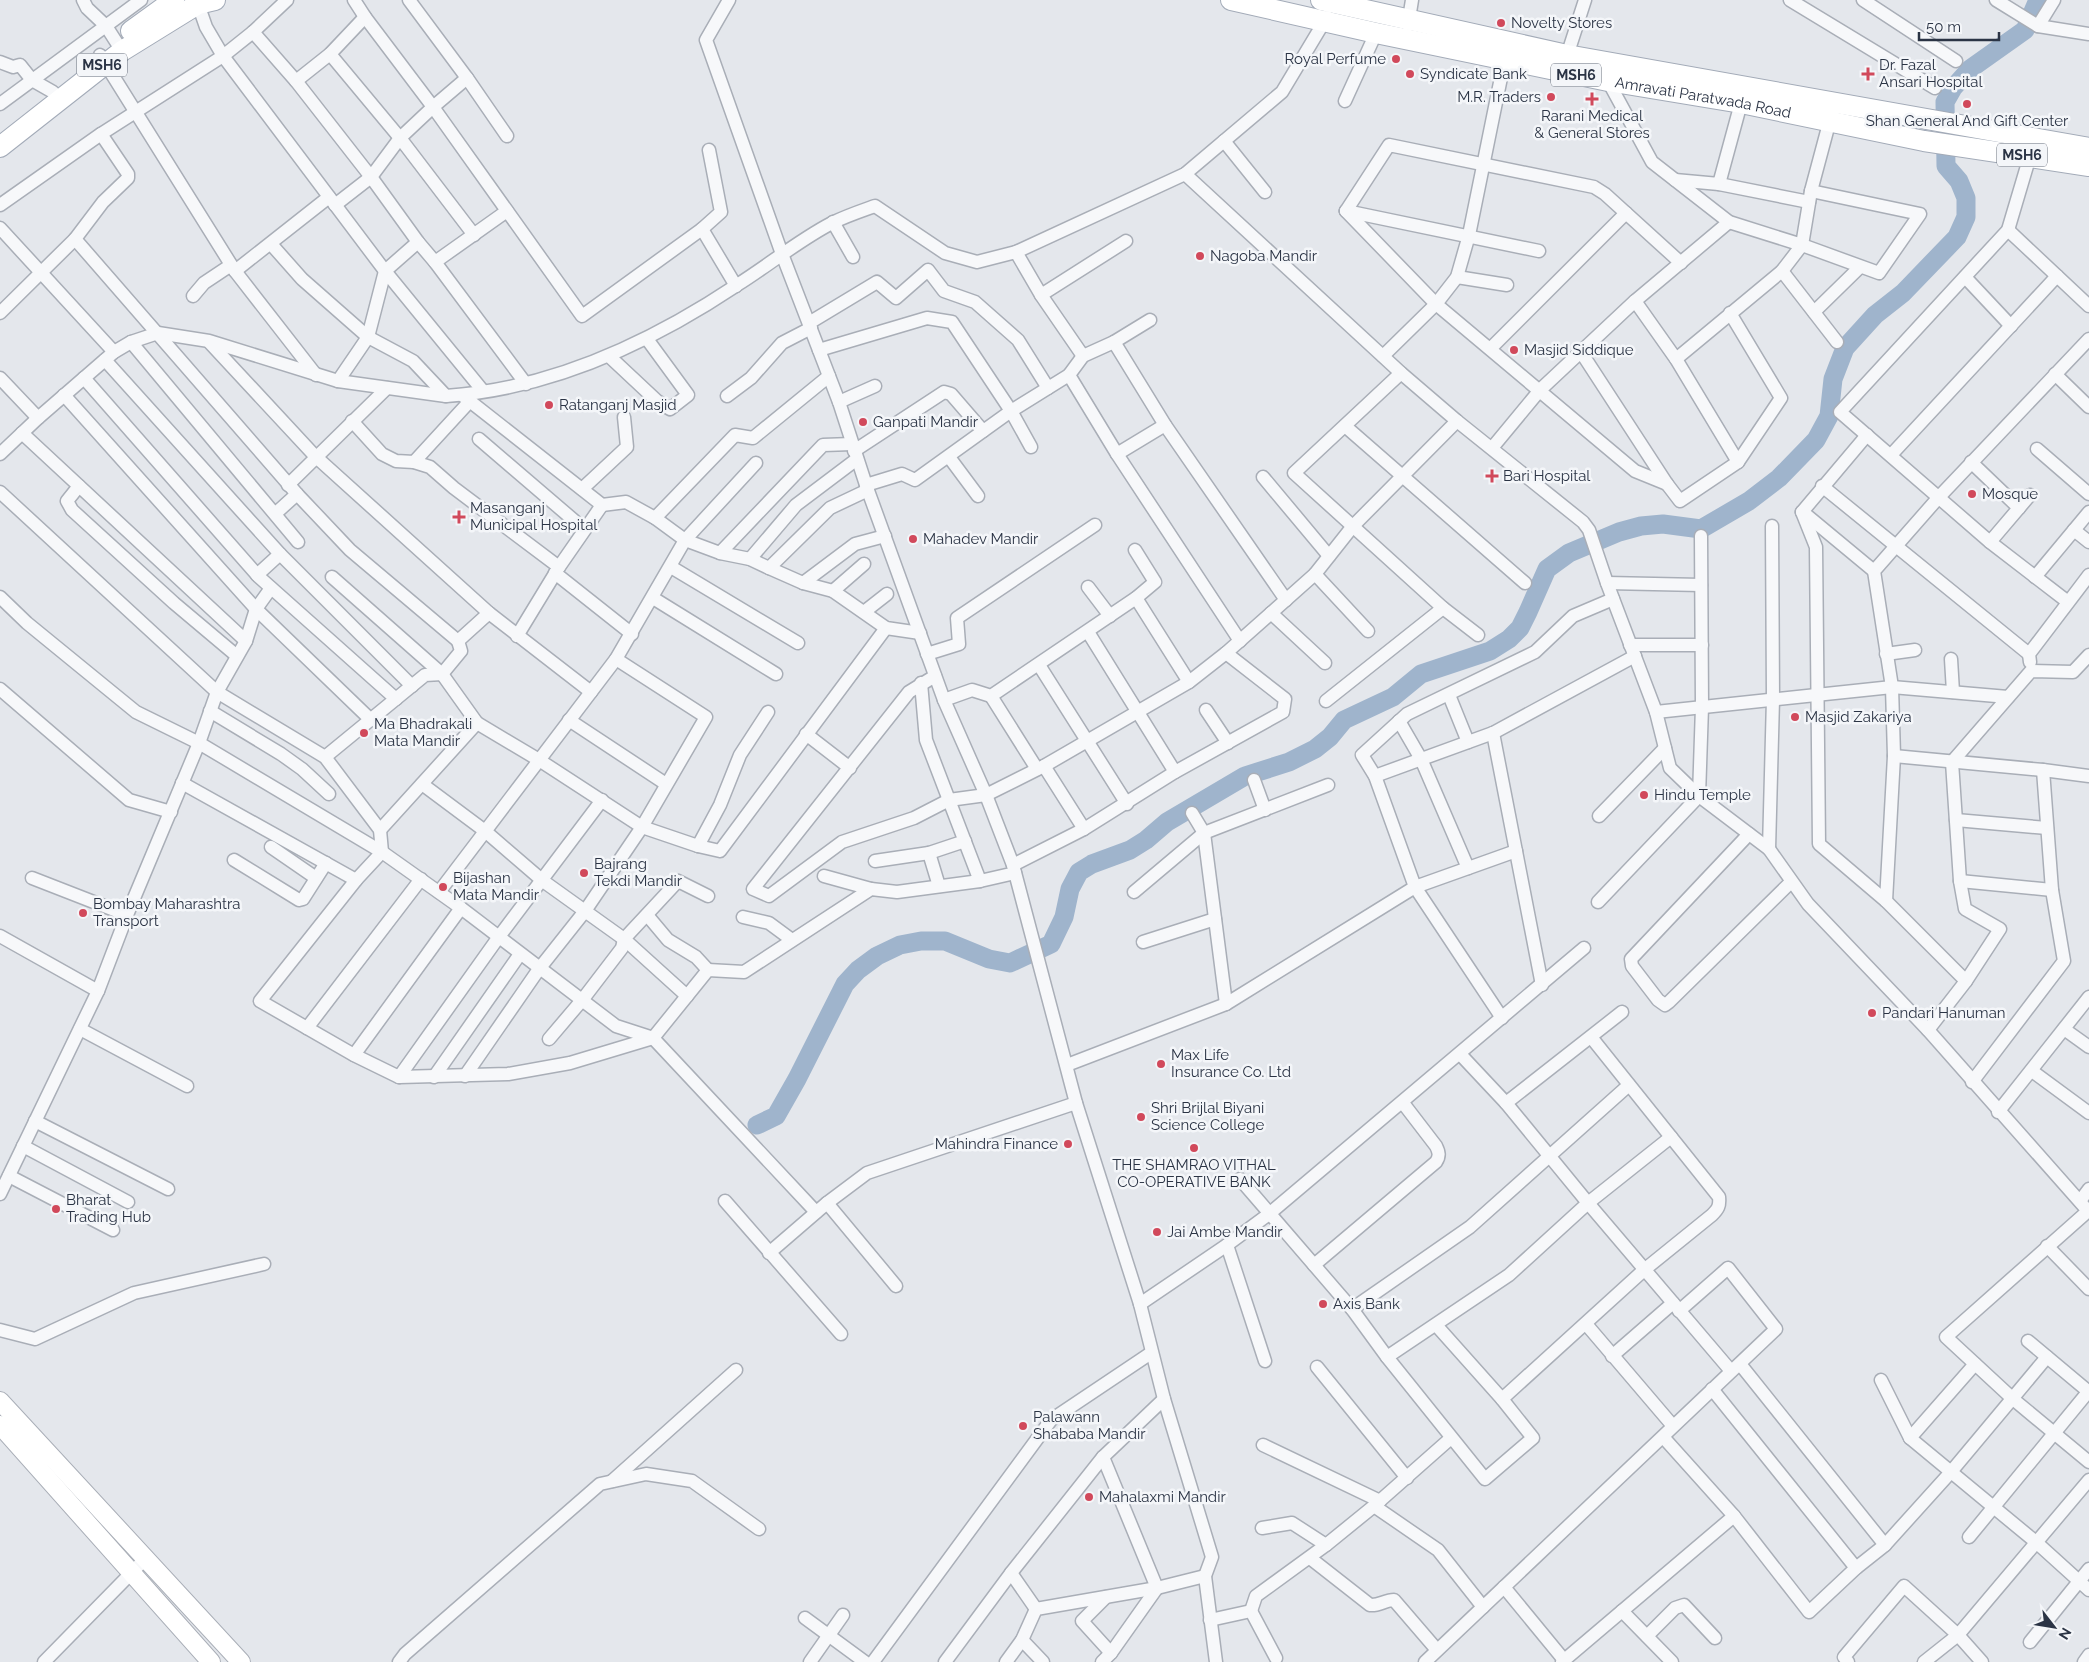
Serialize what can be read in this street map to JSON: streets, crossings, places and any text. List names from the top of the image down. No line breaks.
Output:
{"streets":{"main road":["MSH6","Amravati Paratwada Road"]},"places":{"other":["Novelty Stores","Royal Perfume","Syndicate Bank","M.R. Traders","Shan General And Gift Center","Nagoba Mandir","Masjid Siddique","Ratanganj Masjid","Ganpati Mandir","Mosque","Mahadev Mandir","Masjid Zakariya","Ma Bhadrakali Mata Mandir","Hindu Temple","Bajrang Tekdi Mandir","Bijashan Mata Mandir","Bombay Maharashtra Transport","Pandari Hanuman","Max Life Insurance Co. Ltd","Shri Brijlal Biyani Science College","Mahindra Finance","THE SHAMRAO VITHAL CO-OPERATIVE BANK","Bharat Trading Hub","Jai Ambe Mandir","Axis Bank","Palawann Shababa Mandir","Mahalaxmi Mandir"],"health":["Dr. Fazal Ansari Hospital","Rarani Medical & General Stores","Bari Hospital","Masanganj Municipal Hospital"]},"scale_bar":"50 m","north":"bottom right"}
